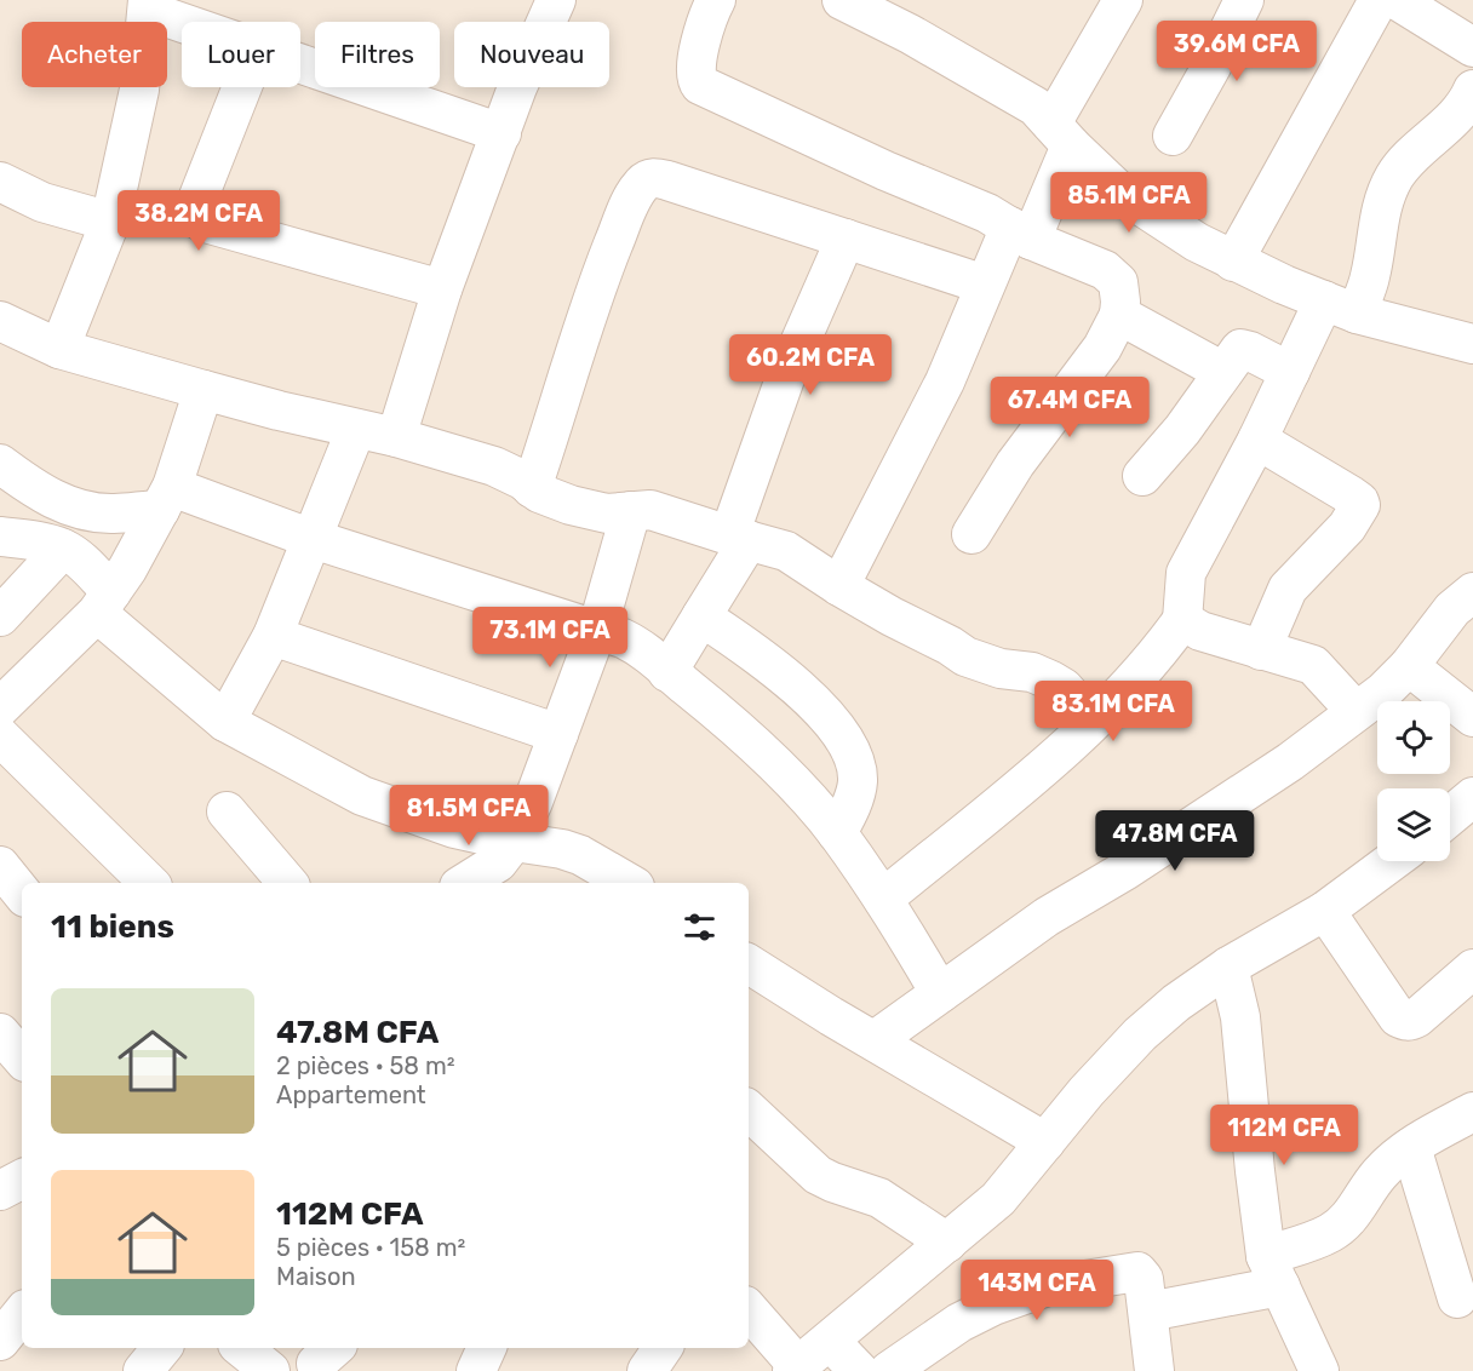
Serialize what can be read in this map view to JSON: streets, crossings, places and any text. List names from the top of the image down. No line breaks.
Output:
{"page":{"price":["39.6M CFA","85.1M CFA","38.2M CFA","60.2M CFA","67.4M CFA","73.1M CFA","83.1M CFA","81.5M CFA","47.8M CFA","112M CFA","143M CFA"],"chip":["Acheter","Louer","Filtres","Nouveau"],"heading":"11 biens","list":[{"name":"47.8M CFA","note":"2 pièces · 58 m² · Appartement"},{"name":"112M CFA","note":"5 pièces · 158 m² · Maison"}]}}
